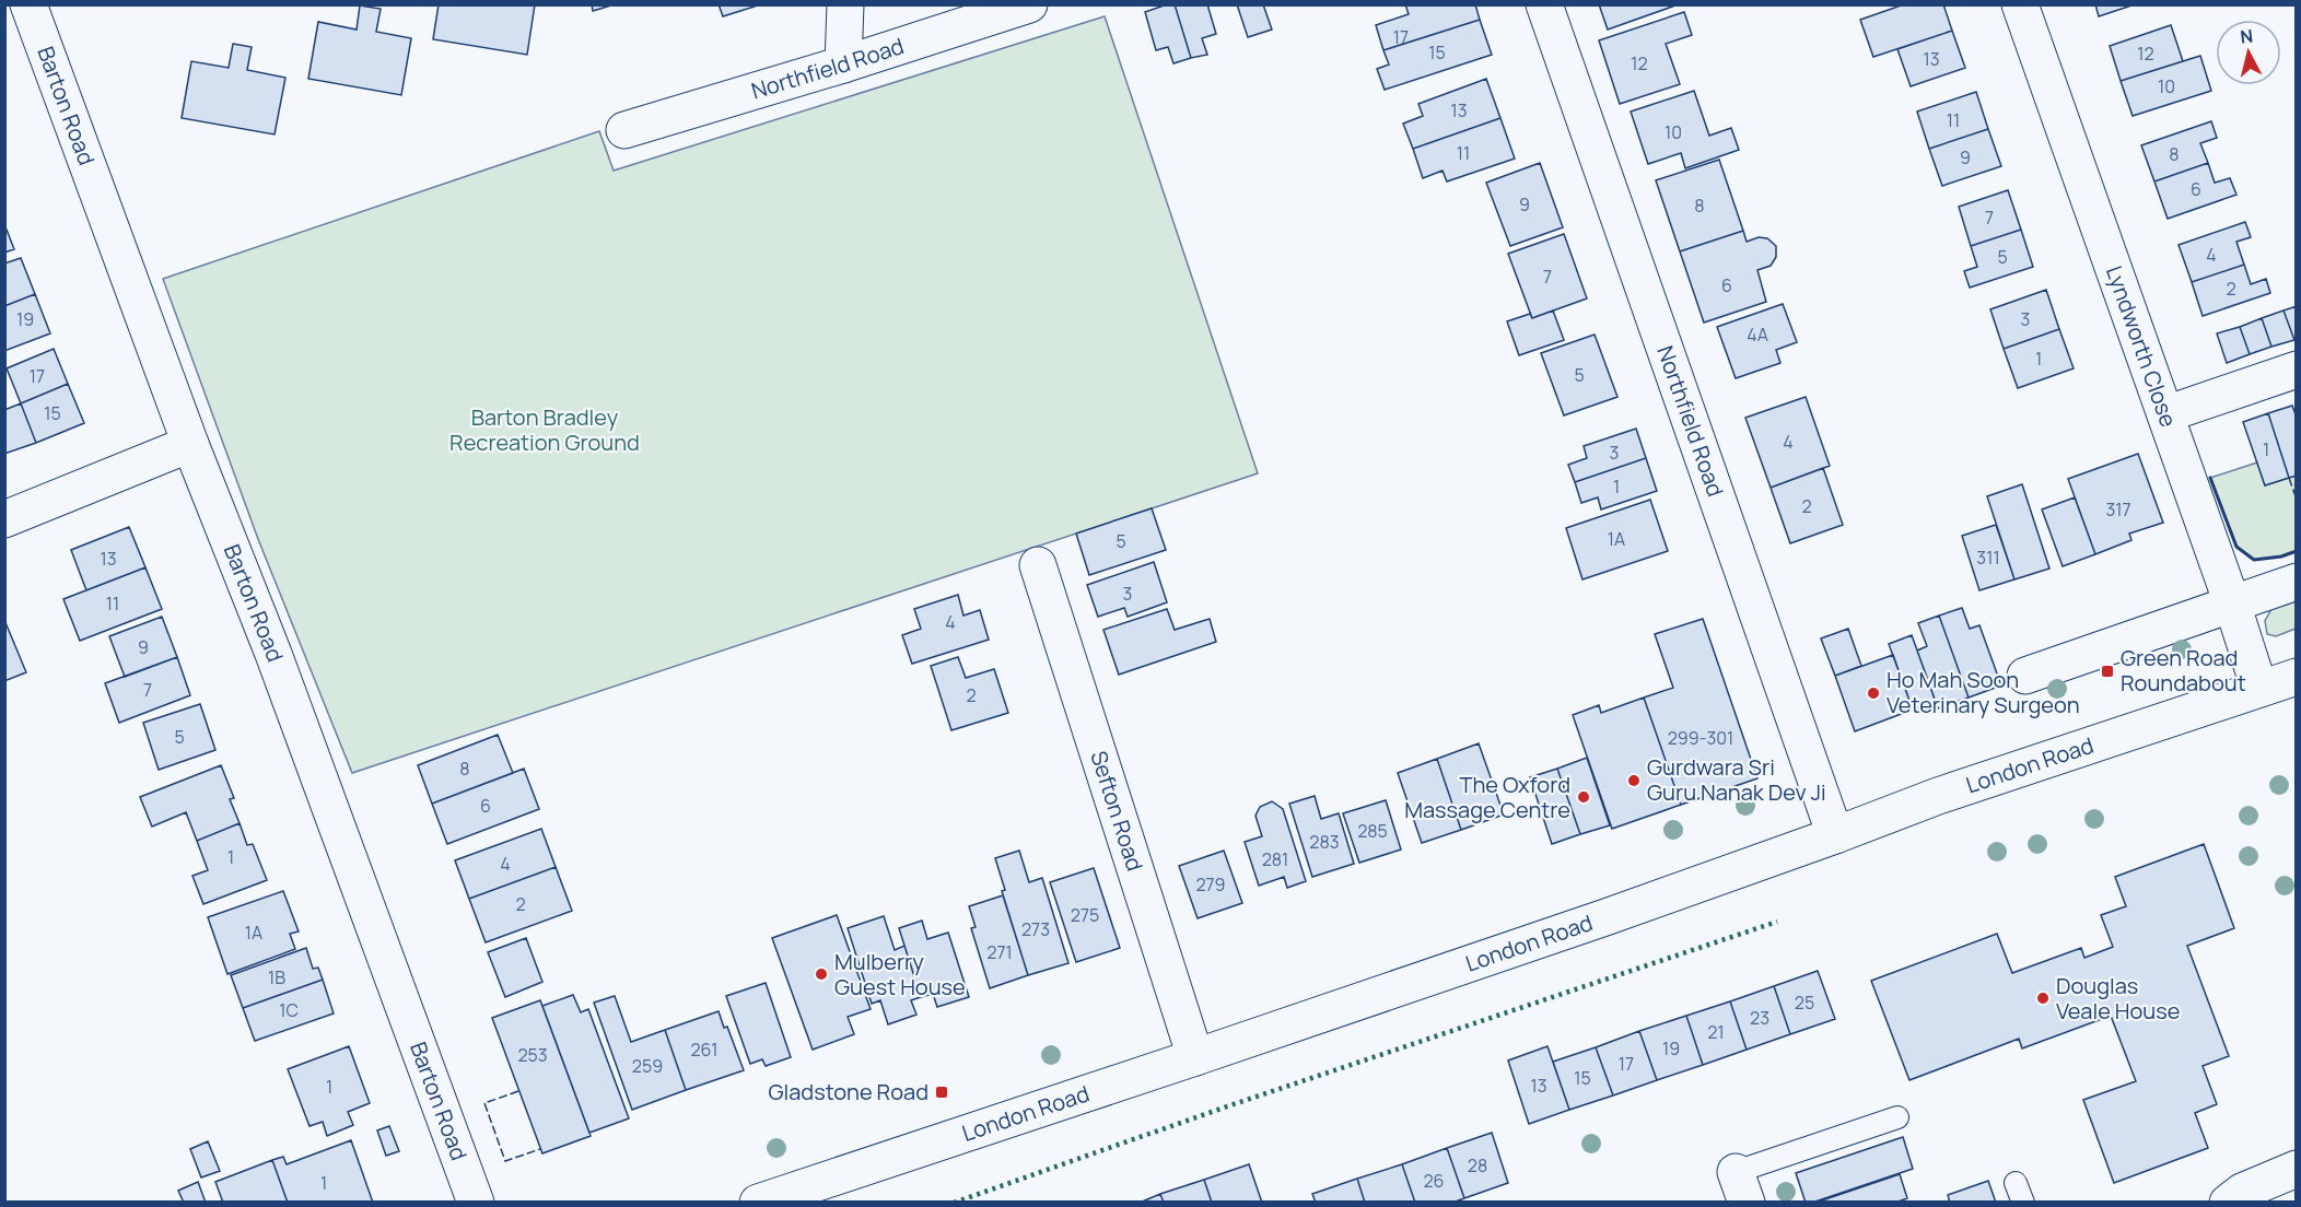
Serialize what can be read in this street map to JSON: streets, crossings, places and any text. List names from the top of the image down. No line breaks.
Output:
{"streets":{"street":["Northfield Road","Barton Road","Lyndworth Close","London Road","Sefton Road"]},"crossings":[["Northfield Road","London Road"],["Lyndworth Close","London Road"],["London Road","Sefton Road"]],"parks":["Barton Bradley Recreation Ground"],"places":{"transit":["Green Road Roundabout","Gladstone Road"],"other":["Ho Mah Soon Veterinary Surgeon","Gurdwara Sri Guru Nanak Dev Ji","The Oxford Massage Centre","Mulberry Guest House","Douglas Veale House"]},"house_numbers":["17","15","12","13","12","10","13","11","10","11","8","9","6","9","8","7","4","5","7","6","2","19","3","4A","1","5","17","15","4","1","3","1","2","317","1A","5","311","13","3","11","4","9","7","2","5","299-301","8","6","285","283","1","281","4","279","2","275","273","1A","271","1B","25","1C","23","21","19","261","253","17","259","15","13","1","28","26","1"],"north":"top"}
